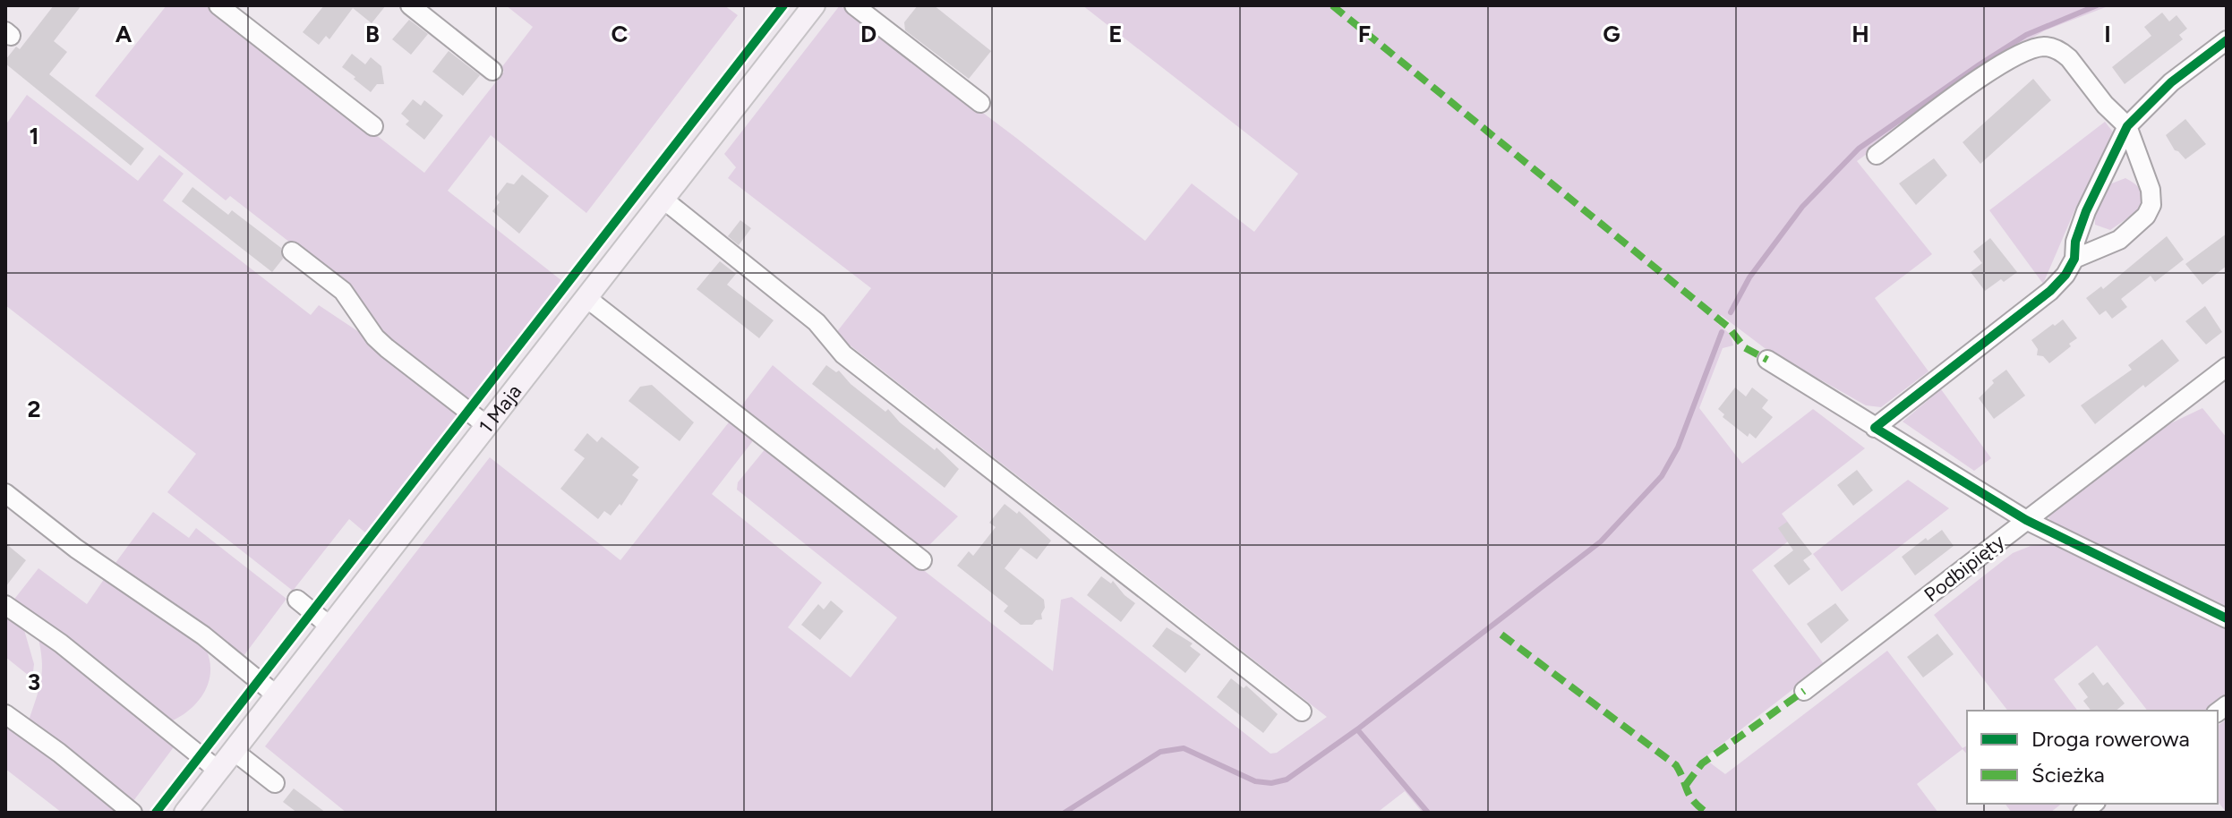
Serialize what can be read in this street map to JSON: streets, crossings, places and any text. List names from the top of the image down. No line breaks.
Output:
{"streets":{"main road":["1 Maja"],"street":["Podbipięty"]},"legend":["Droga rowerowa","Ścieżka"],"grid":{"columns":["A","B","C","D","E","F","G","H","I"],"rows":["1","2","3"]}}
